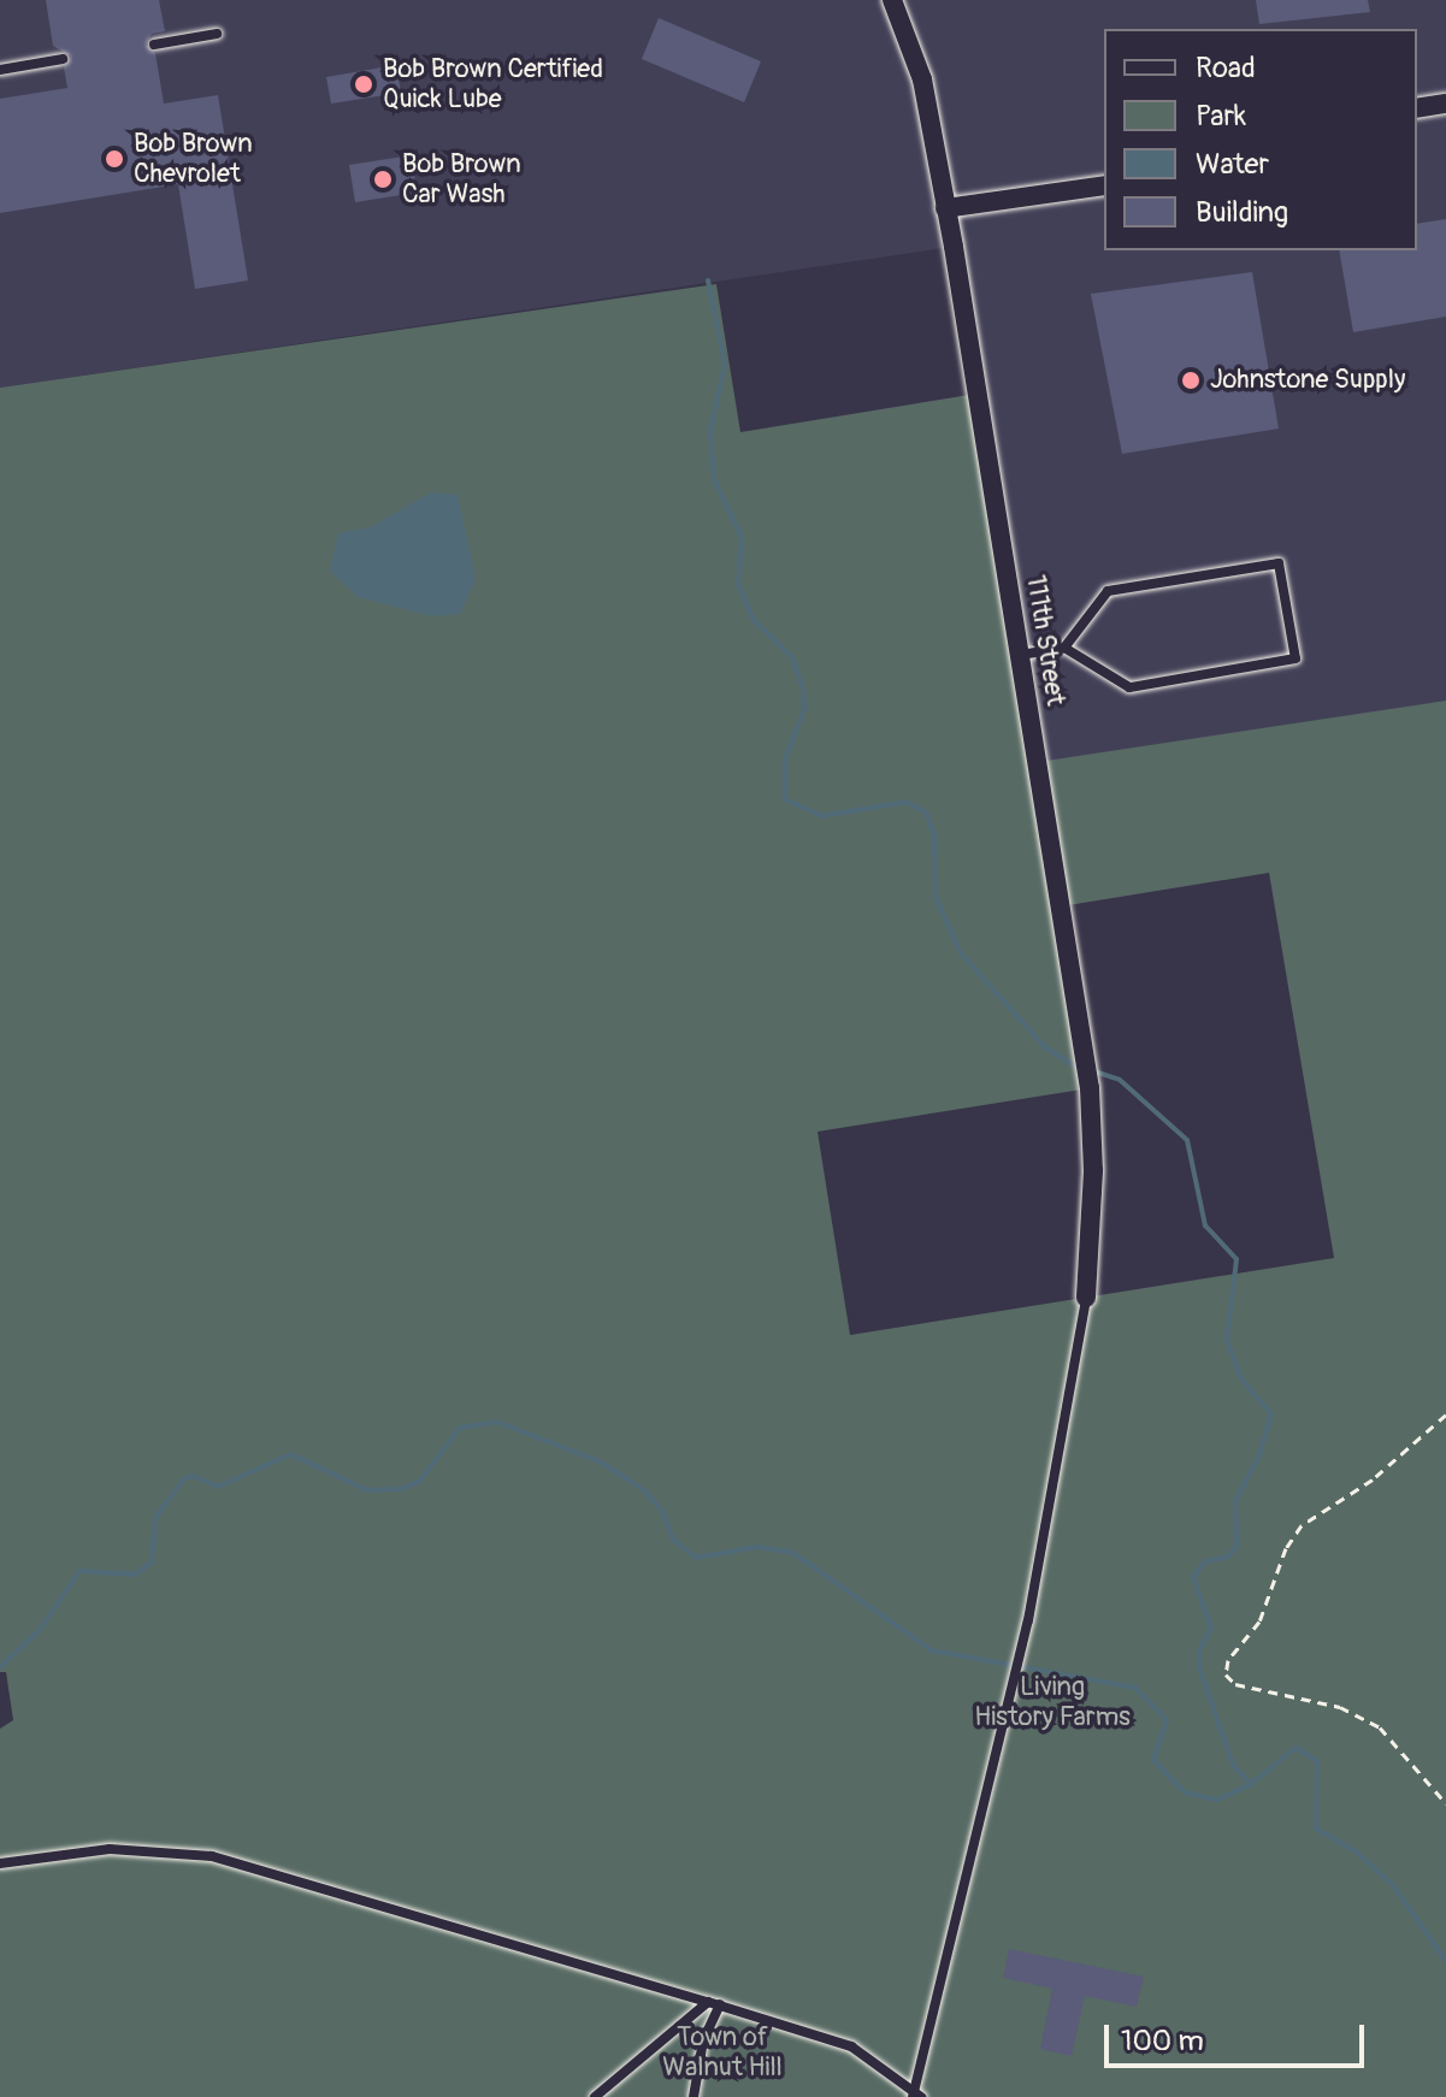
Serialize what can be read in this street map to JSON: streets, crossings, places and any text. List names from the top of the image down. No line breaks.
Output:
{"streets":{"street":["111th Street"]},"parks":["Living History Farms","Town of Walnut Hill"],"places":["Bob Brown Certified Quick Lube","Bob Brown Chevrolet","Bob Brown Car Wash","Johnstone Supply"],"legend":["Road","Park","Water","Building"],"scale_bar":"100 m"}
